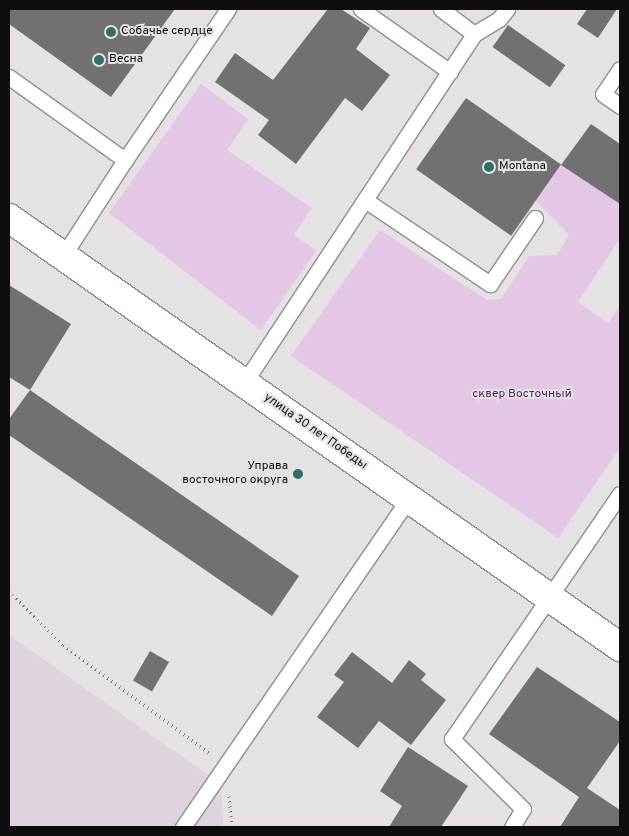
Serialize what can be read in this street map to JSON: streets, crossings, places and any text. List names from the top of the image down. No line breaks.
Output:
{"streets":{"street":["улица 30 лет Победы"]},"parks":["сквер Восточный"],"places":["Собачье сердце","Весна","Montana","Управа восточного округа"]}
